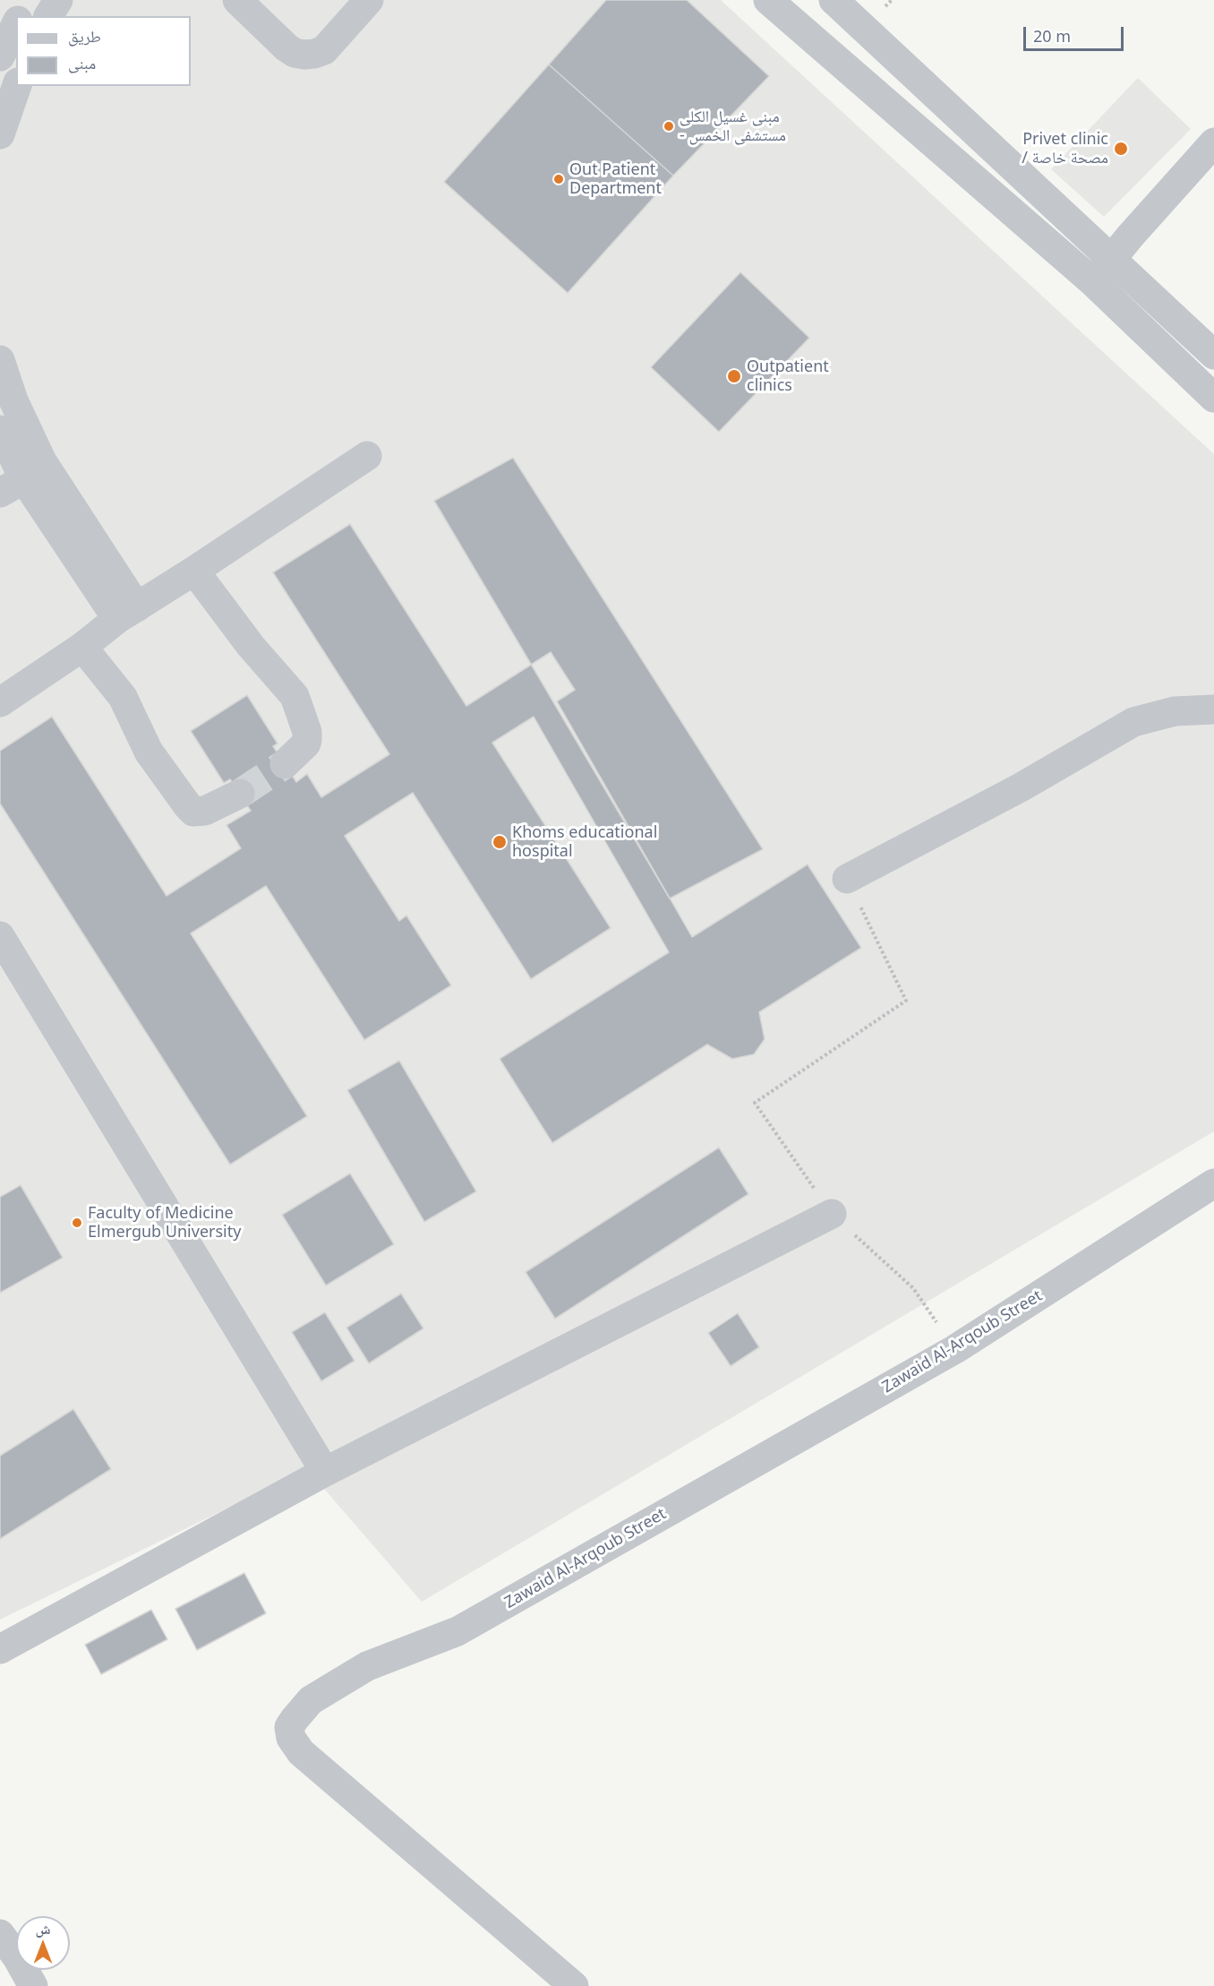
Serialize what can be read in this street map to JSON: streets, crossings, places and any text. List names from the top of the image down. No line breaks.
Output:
{"streets":{"street":["Zawaid Al-Arqoub Street"]},"places":["مبنى غسيل الكلى - مستشفى الخمس","Privet clinic / مصحة خاصة","Out Patient Department","Outpatient clinics","Khoms educational hospital","Faculty of Medicine Elmergub University"],"legend":["طريق","مبنى"],"scale_bar":"20 m","north":"top"}
